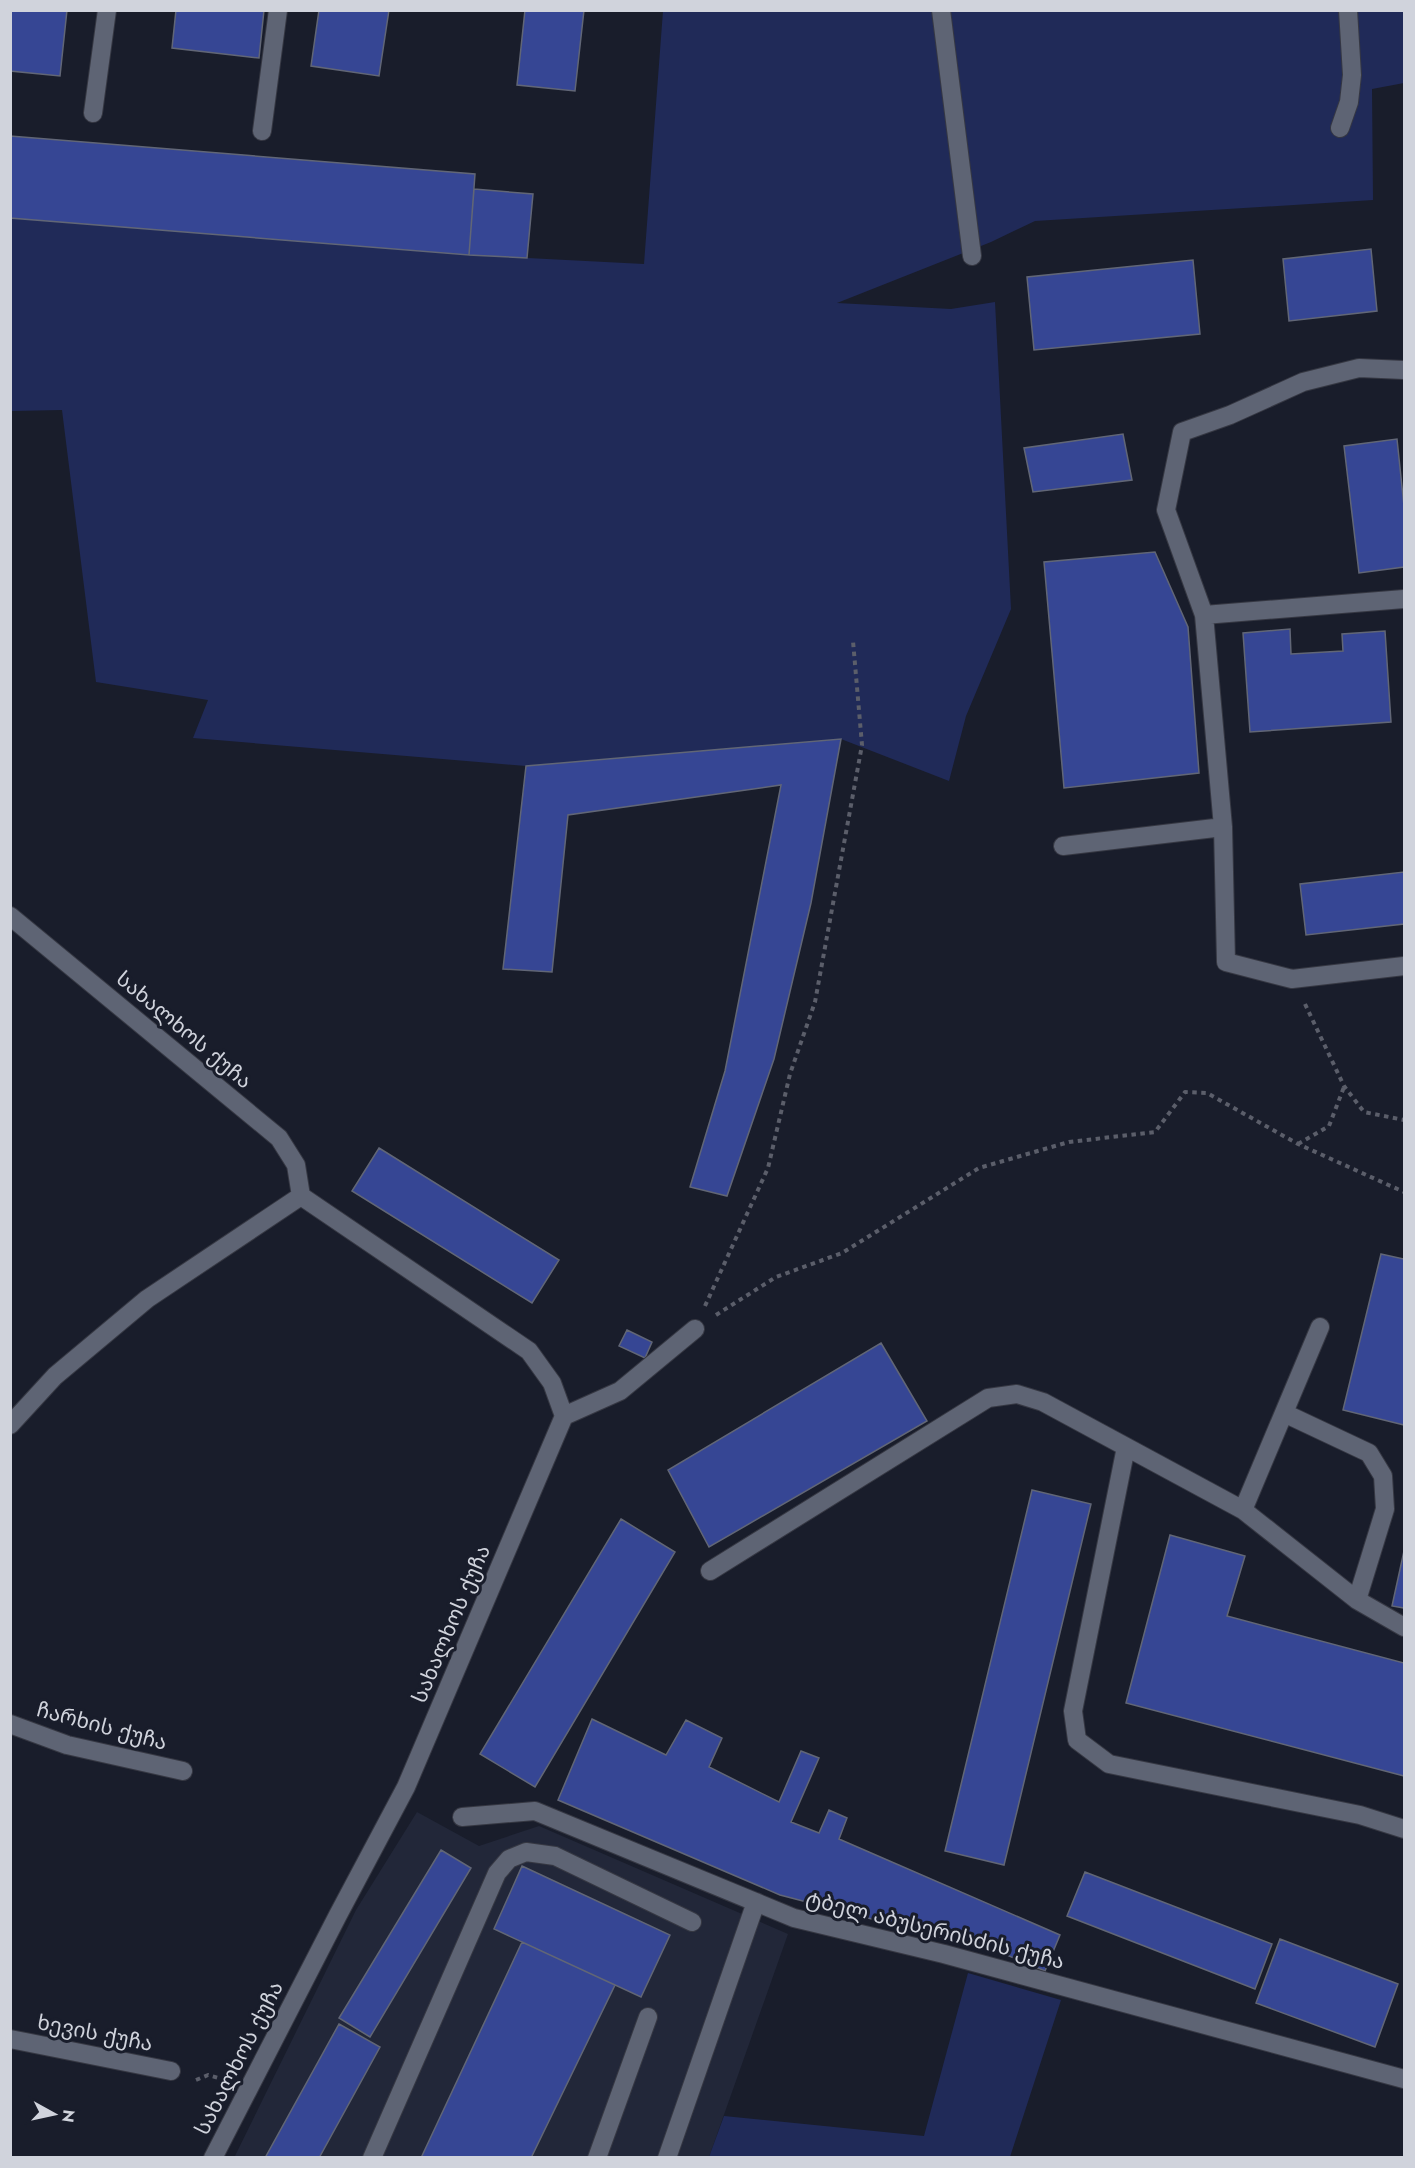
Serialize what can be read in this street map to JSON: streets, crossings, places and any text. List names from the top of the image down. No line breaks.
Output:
{"streets":{"street":["სახალხოს ქუჩა","ჩარხის ქუჩა","ტბელ აბუსერისძის ქუჩა","ხევის ქუჩა"]},"north":"right"}
